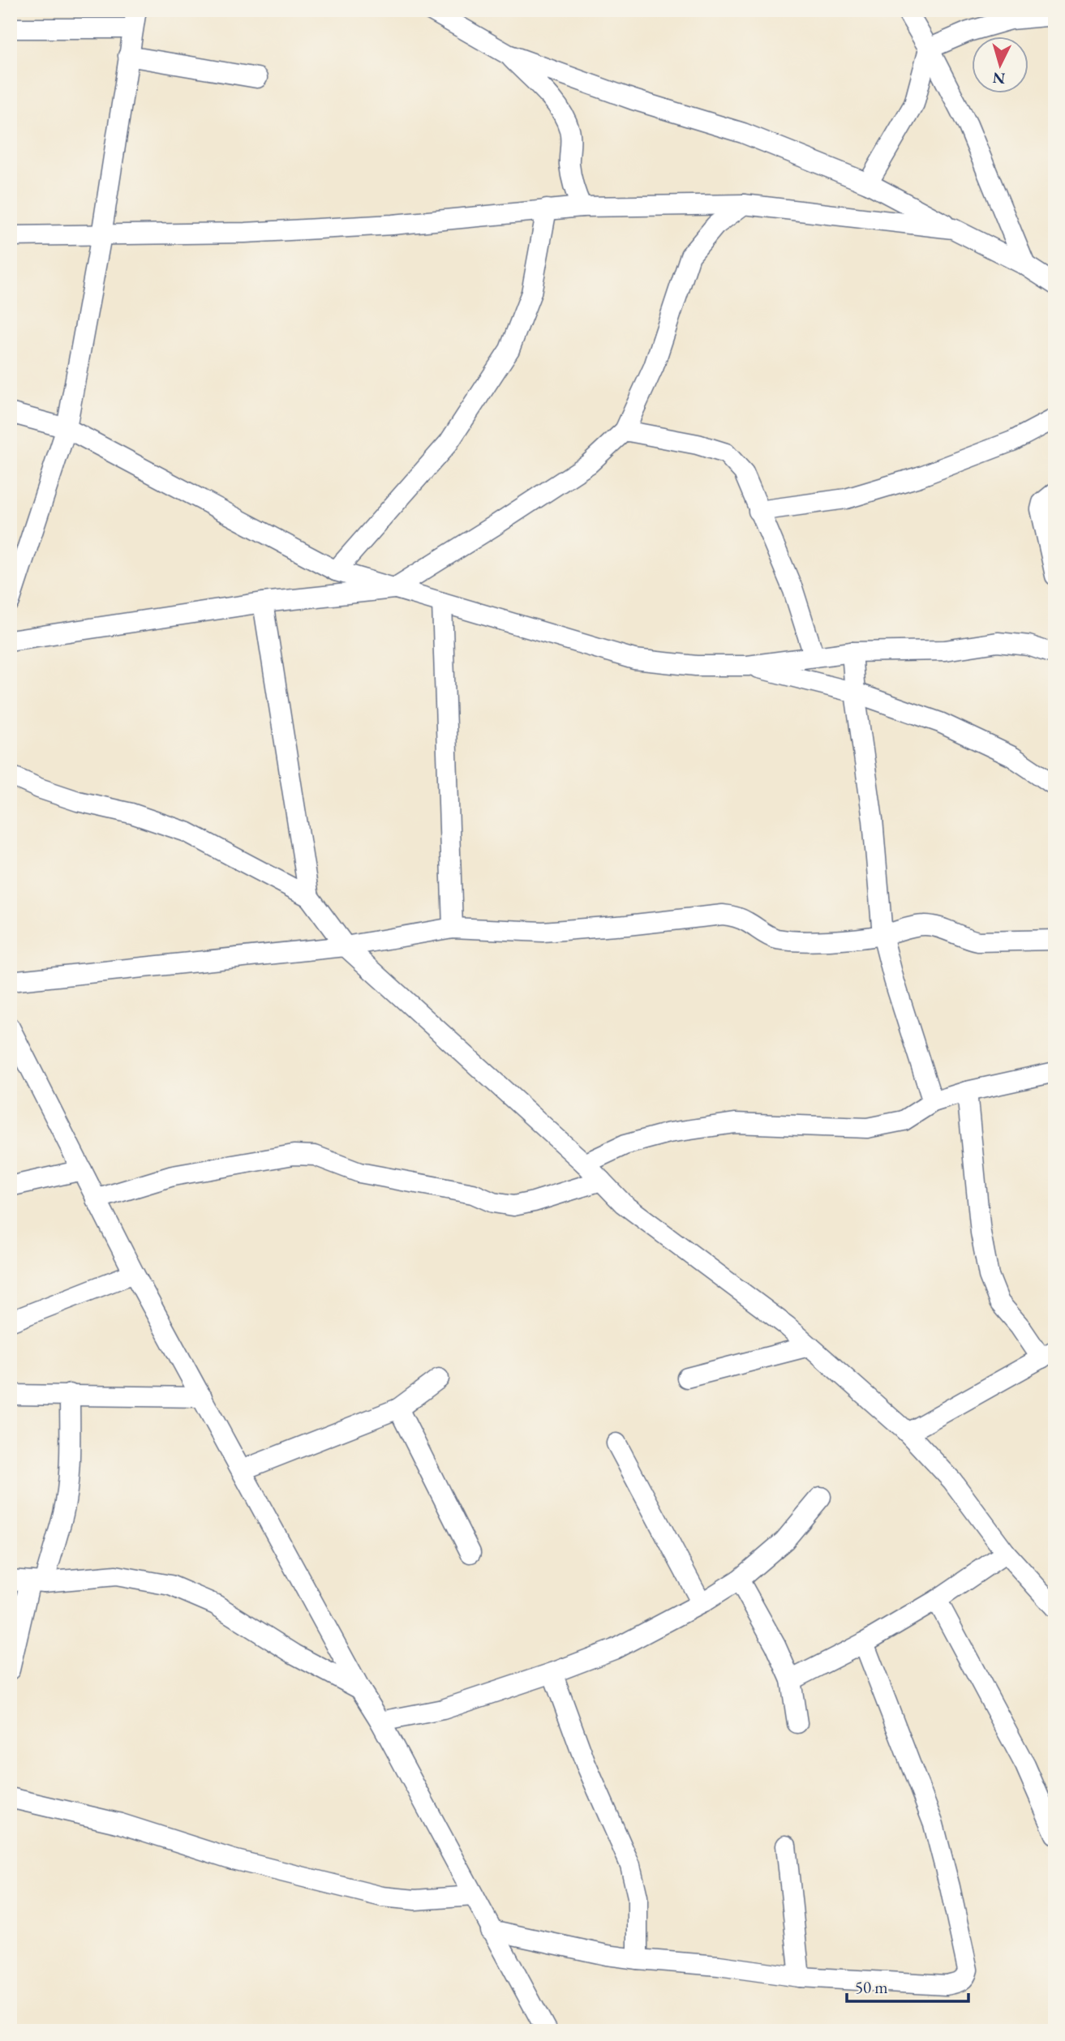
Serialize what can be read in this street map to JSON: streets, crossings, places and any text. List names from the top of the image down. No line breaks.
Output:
{"scale_bar":"50 m","north":"bottom"}
